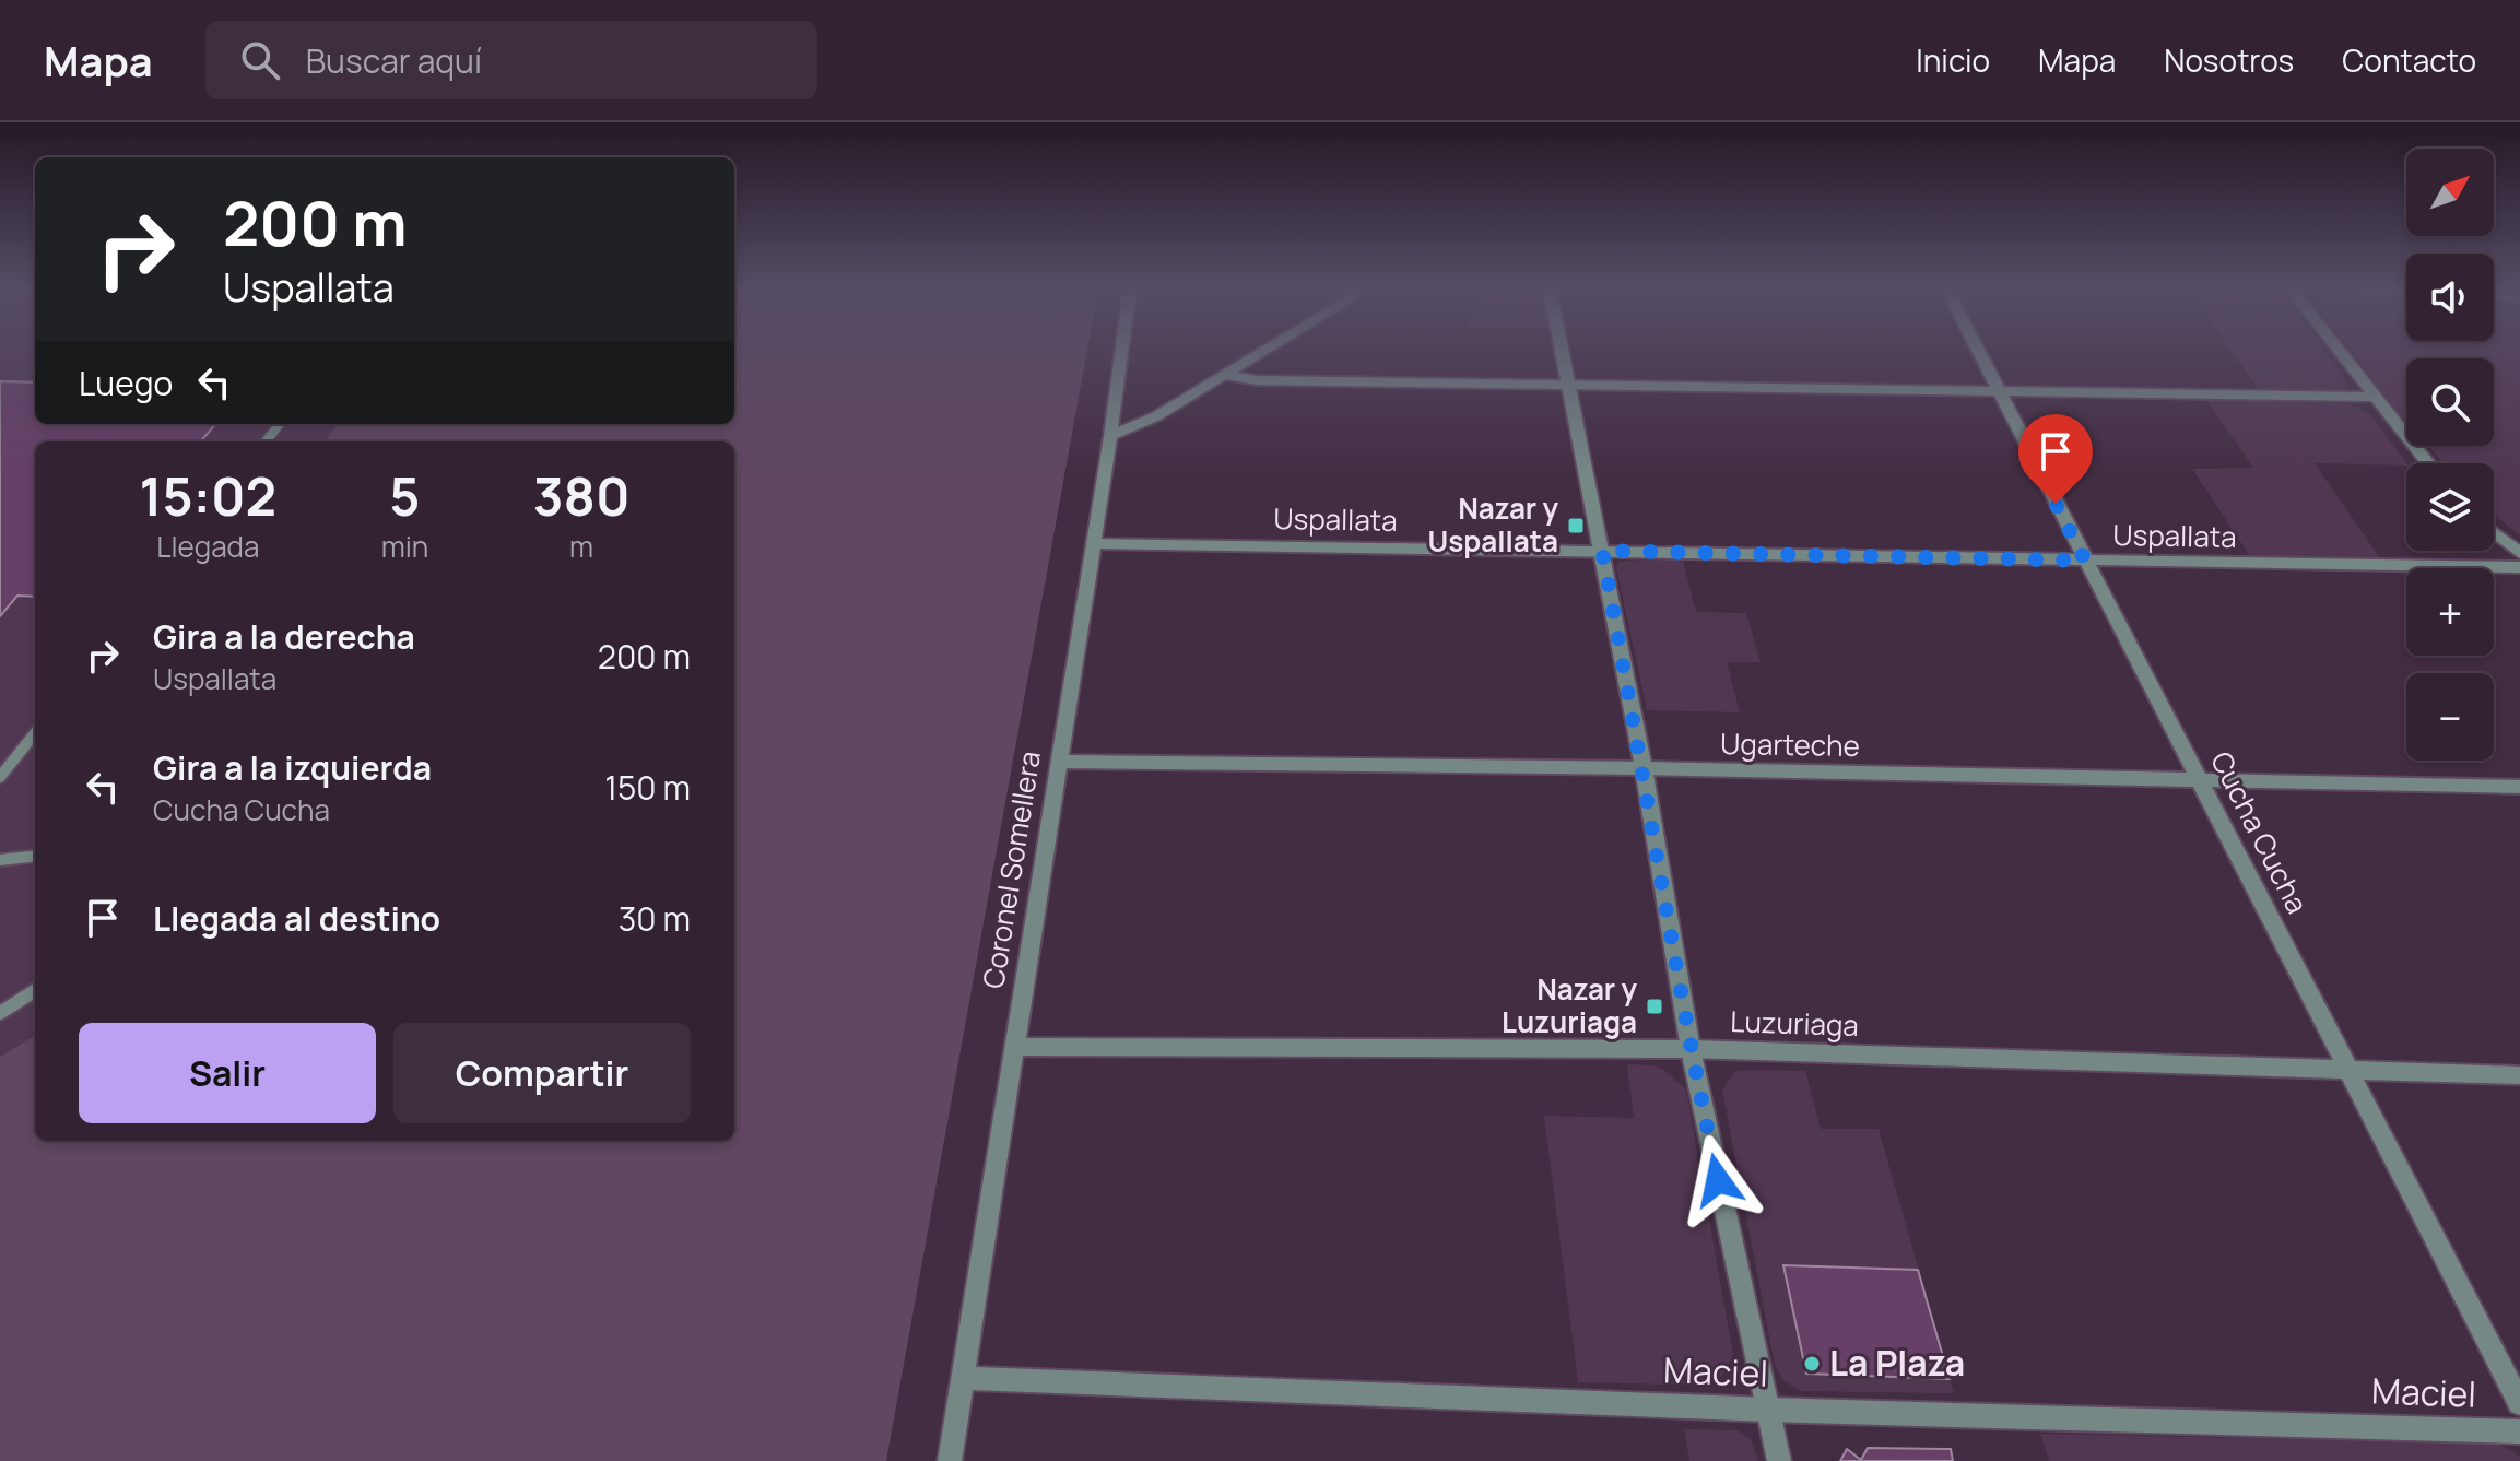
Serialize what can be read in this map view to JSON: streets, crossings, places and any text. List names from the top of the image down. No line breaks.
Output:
{"streets":{"street":["Uspallata","Ugarteche","Cucha Cucha","Coronel Somellera","Luzuriaga","Maciel"]},"crossings":[["Uspallata","Cucha Cucha"],["Uspallata","Coronel Somellera"],["Ugarteche","Cucha Cucha"],["Ugarteche","Coronel Somellera"],["Cucha Cucha","Luzuriaga"],["Coronel Somellera","Luzuriaga"],["Coronel Somellera","Maciel"]],"places":{"transit":["Nazar y Uspallata","Nazar y Luzuriaga"],"other":["La Plaza"]},"north":"top right","page":{"header":"Mapa","search":"Buscar aquí","nav":["Inicio","Mapa","Nosotros","Contacto"],"map_buttons":["+","−"],"turn":["200 m","Uspallata"],"then":"Luego","eta":["15:02","Llegada","5","min","380","m"],"list":[{"name":"Gira a la derecha","note":"Uspallata","value":"200 m"},{"name":"Gira a la izquierda","note":"Cucha Cucha","value":"150 m"},{"name":"Llegada al destino","value":"30 m"}],"buttons":["Salir","Compartir"]}}
